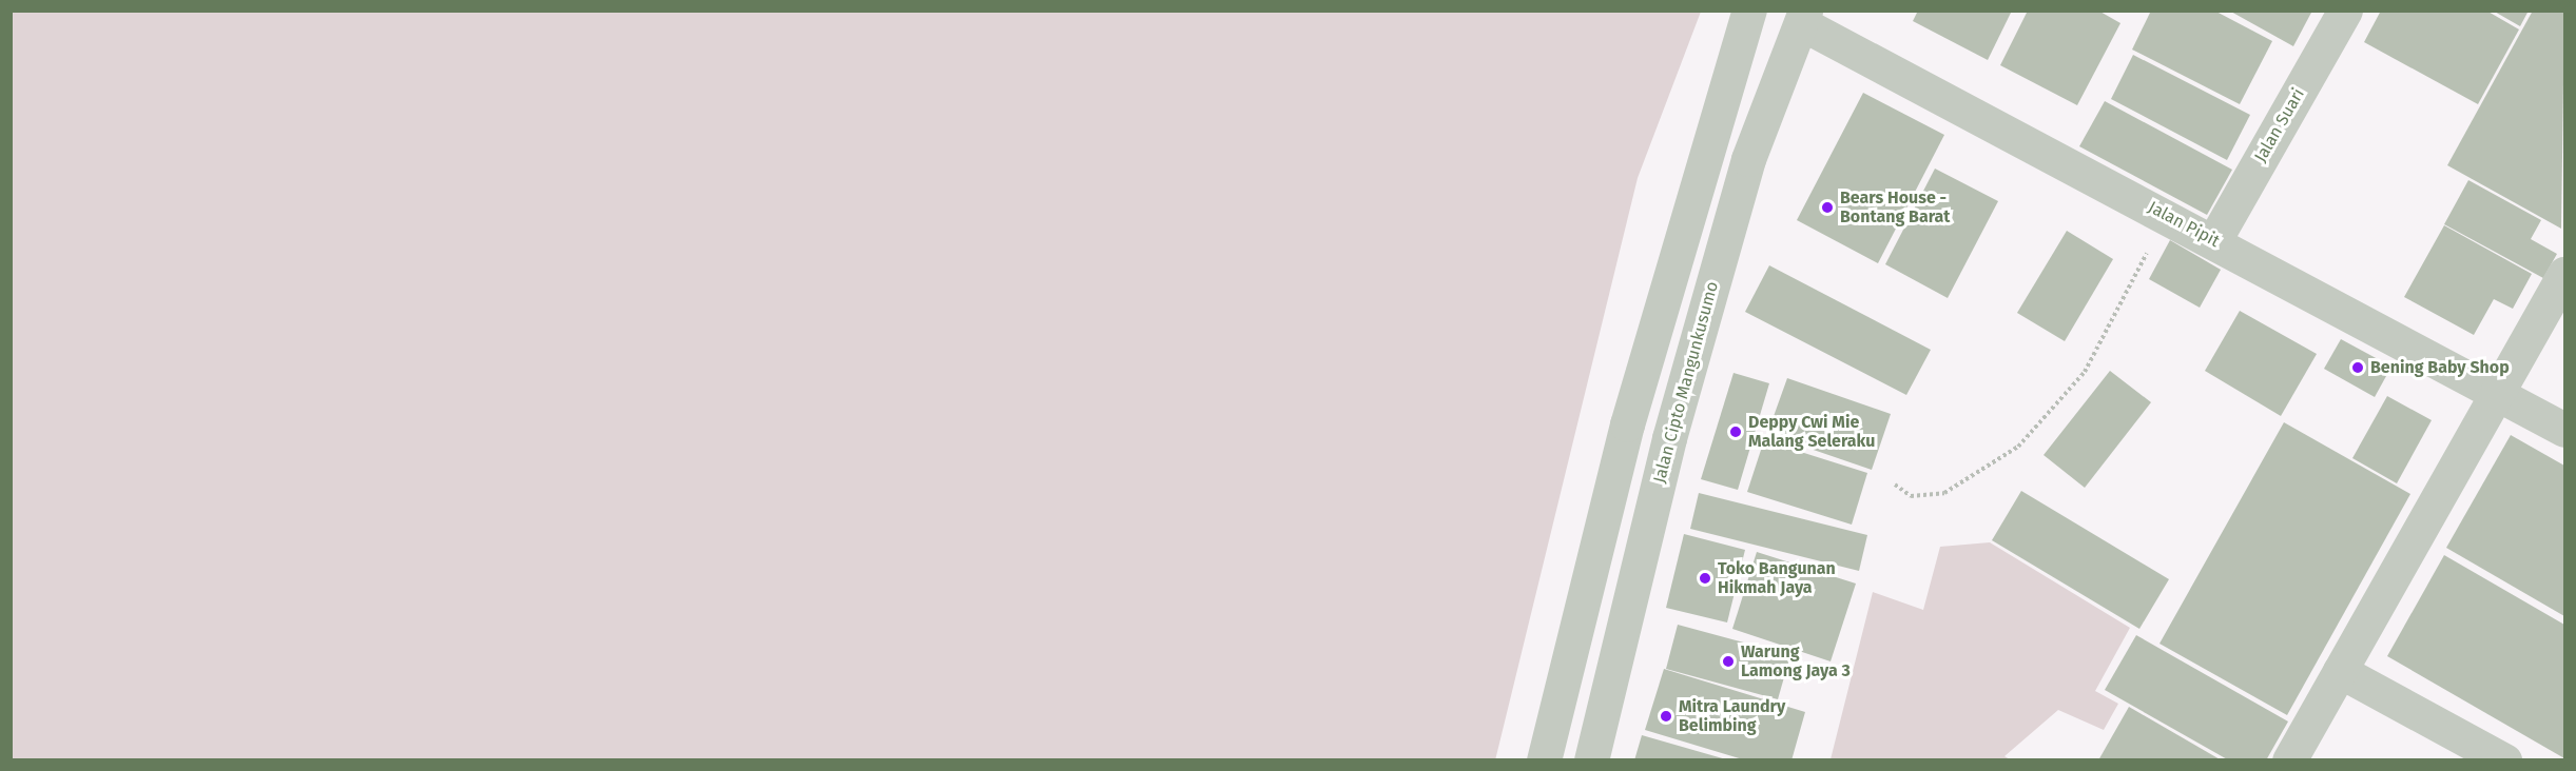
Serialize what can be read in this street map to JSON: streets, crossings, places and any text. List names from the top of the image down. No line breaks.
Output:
{"streets":{"street":["Jalan Suari","Jalan Pipit","Jalan Cipto Mangunkusumo"]},"crossings":[["Jalan Suari","Jalan Pipit"],["Jalan Pipit","Jalan Cipto Mangunkusumo"]],"places":["Bears House - Bontang Barat","Bening Baby Shop","Deppy Cwi Mie Malang Seleraku","Toko Bangunan Hikmah Jaya","Warung Lamong Jaya 3","Mitra Laundry Belimbing"]}
